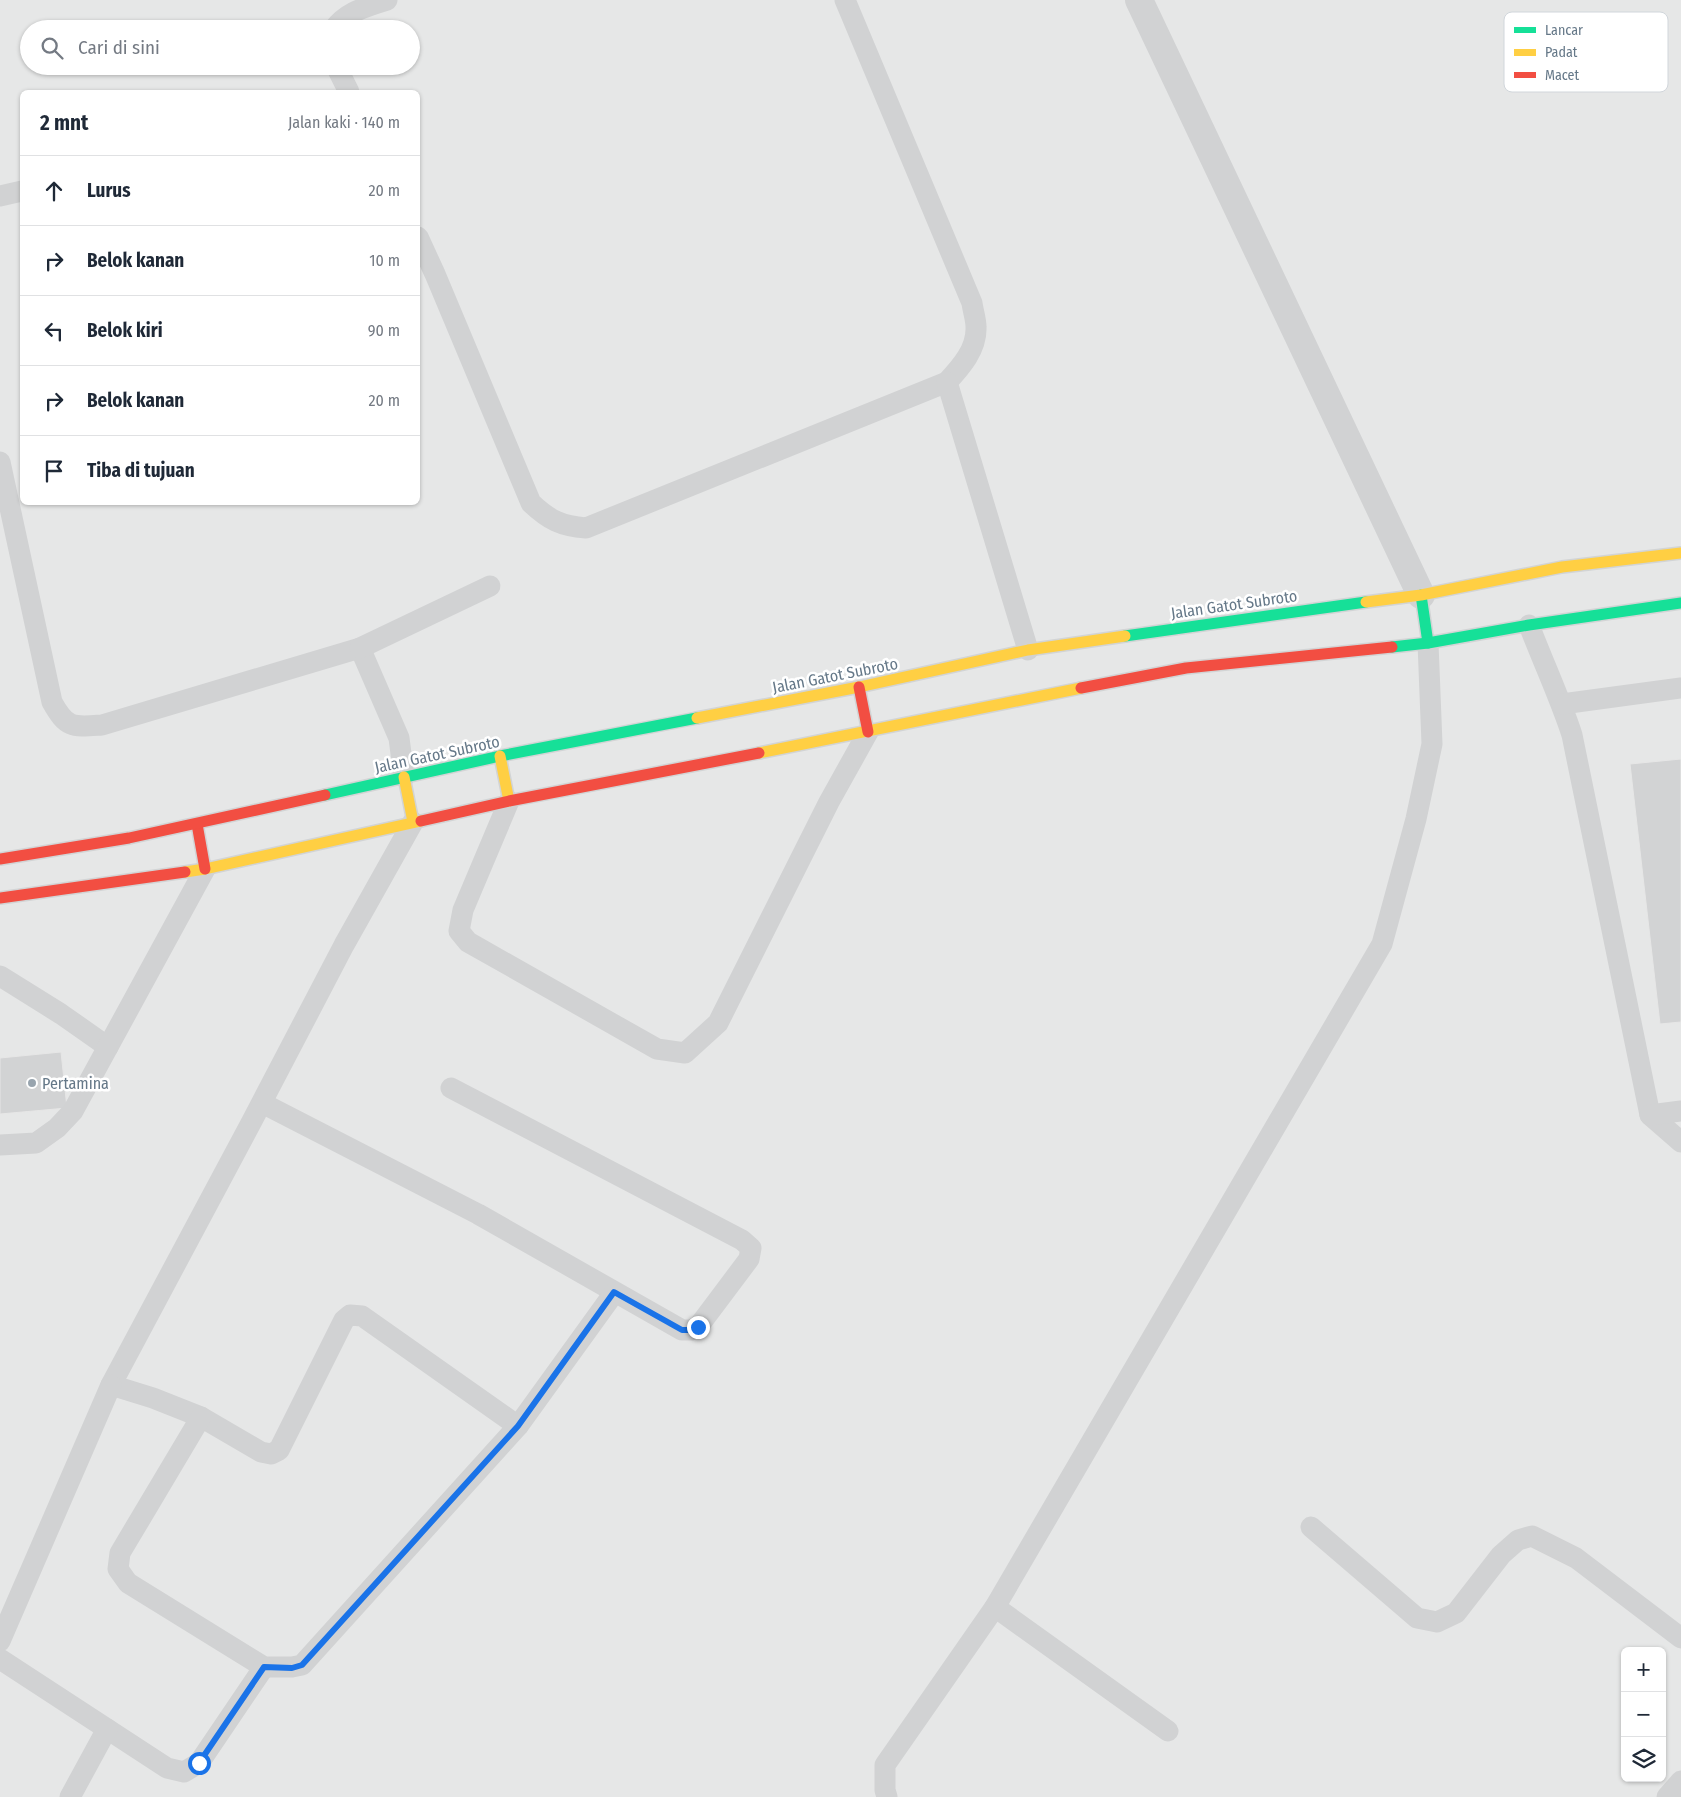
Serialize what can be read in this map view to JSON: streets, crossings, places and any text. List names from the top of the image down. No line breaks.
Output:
{"streets":{"highway":["Jalan Gatot Subroto"]},"places":["Pertamina"],"legend":["Lancar","Padat","Macet"],"page":{"search":"Cari di sini","heading":["2 mnt","Jalan kaki · 140 m"],"list":[["Lurus","20 m"],["Belok kanan","10 m"],["Belok kiri","90 m"],["Belok kanan","20 m"],"Tiba di tujuan"],"map_buttons":["+","−"]}}
